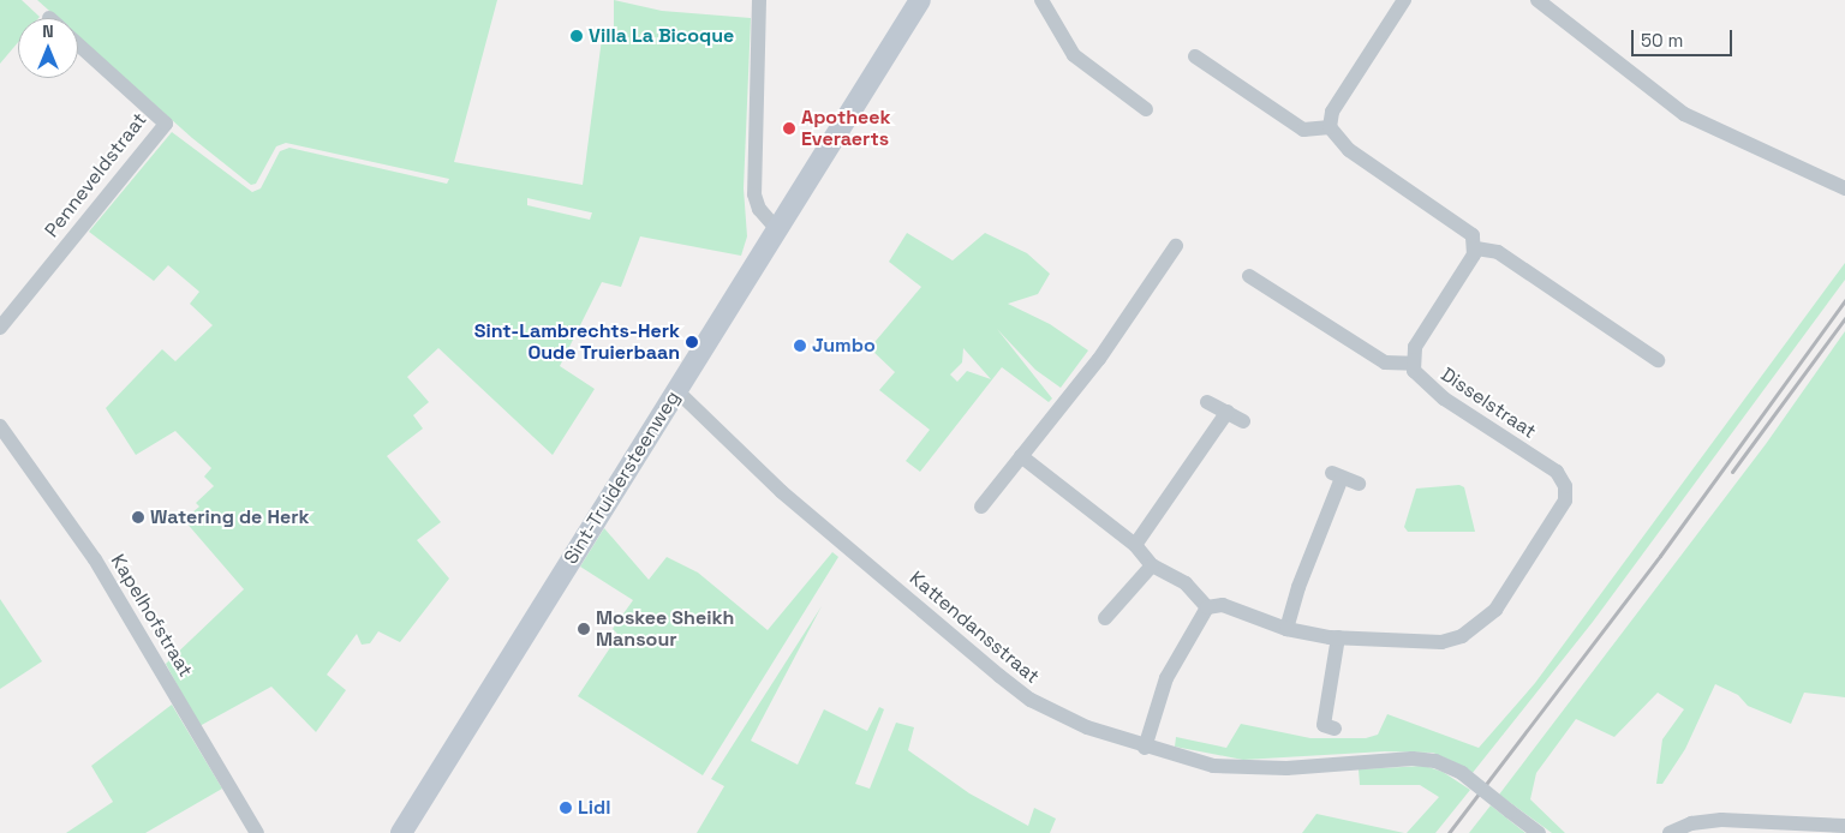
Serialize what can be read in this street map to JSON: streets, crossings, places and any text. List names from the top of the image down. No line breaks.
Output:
{"streets":{"main road":["Sint-Truidersteenweg"],"street":["Penneveldstraat","Disselstraat","Kapelhofstraat","Kattendansstraat"]},"crossings":[["Sint-Truidersteenweg","Kattendansstraat"]],"places":["Villa La Bicoque","Apotheek Everaerts","Sint-Lambrechts-Herk Oude Truierbaan","Jumbo","Watering de Herk","Moskee Sheikh Mansour","Lidl"],"scale_bar":"50 m","north":"top"}
